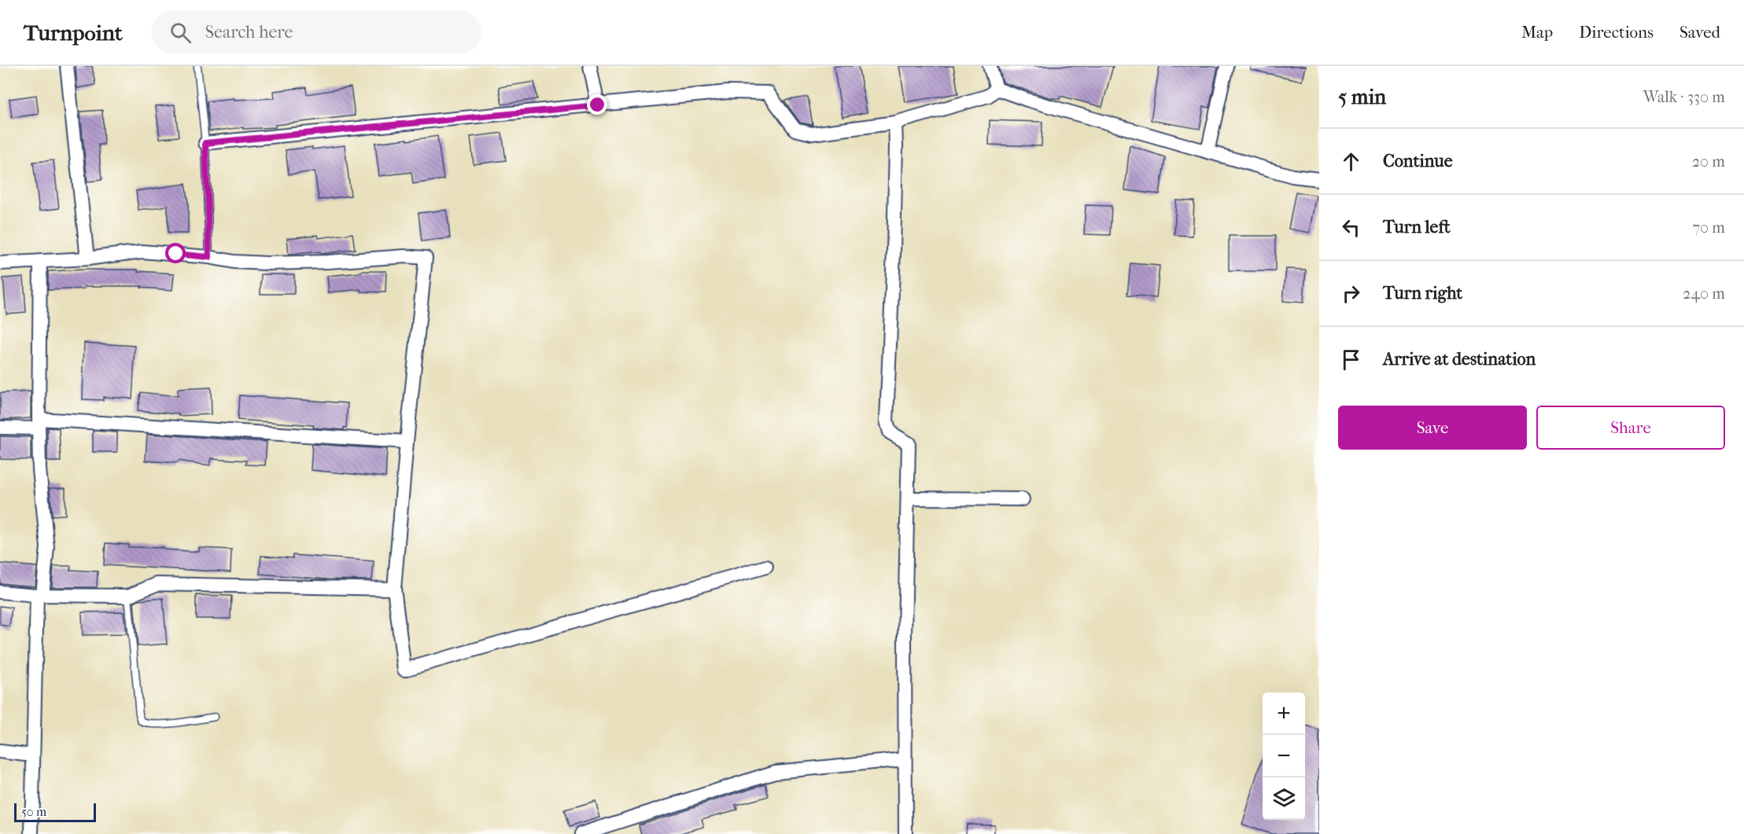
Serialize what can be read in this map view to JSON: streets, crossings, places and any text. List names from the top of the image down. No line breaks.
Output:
{"scale_bar":"50 m","page":{"header":"Turnpoint","search":"Search here","nav":["Map","Directions","Saved"],"heading":["5 min","Walk · 330 m"],"list":[["Continue","20 m"],["Turn left","70 m"],["Turn right","240 m"],"Arrive at destination"],"buttons":["Save","Share"],"map_buttons":["+","−"],"scale":"50 m"}}
